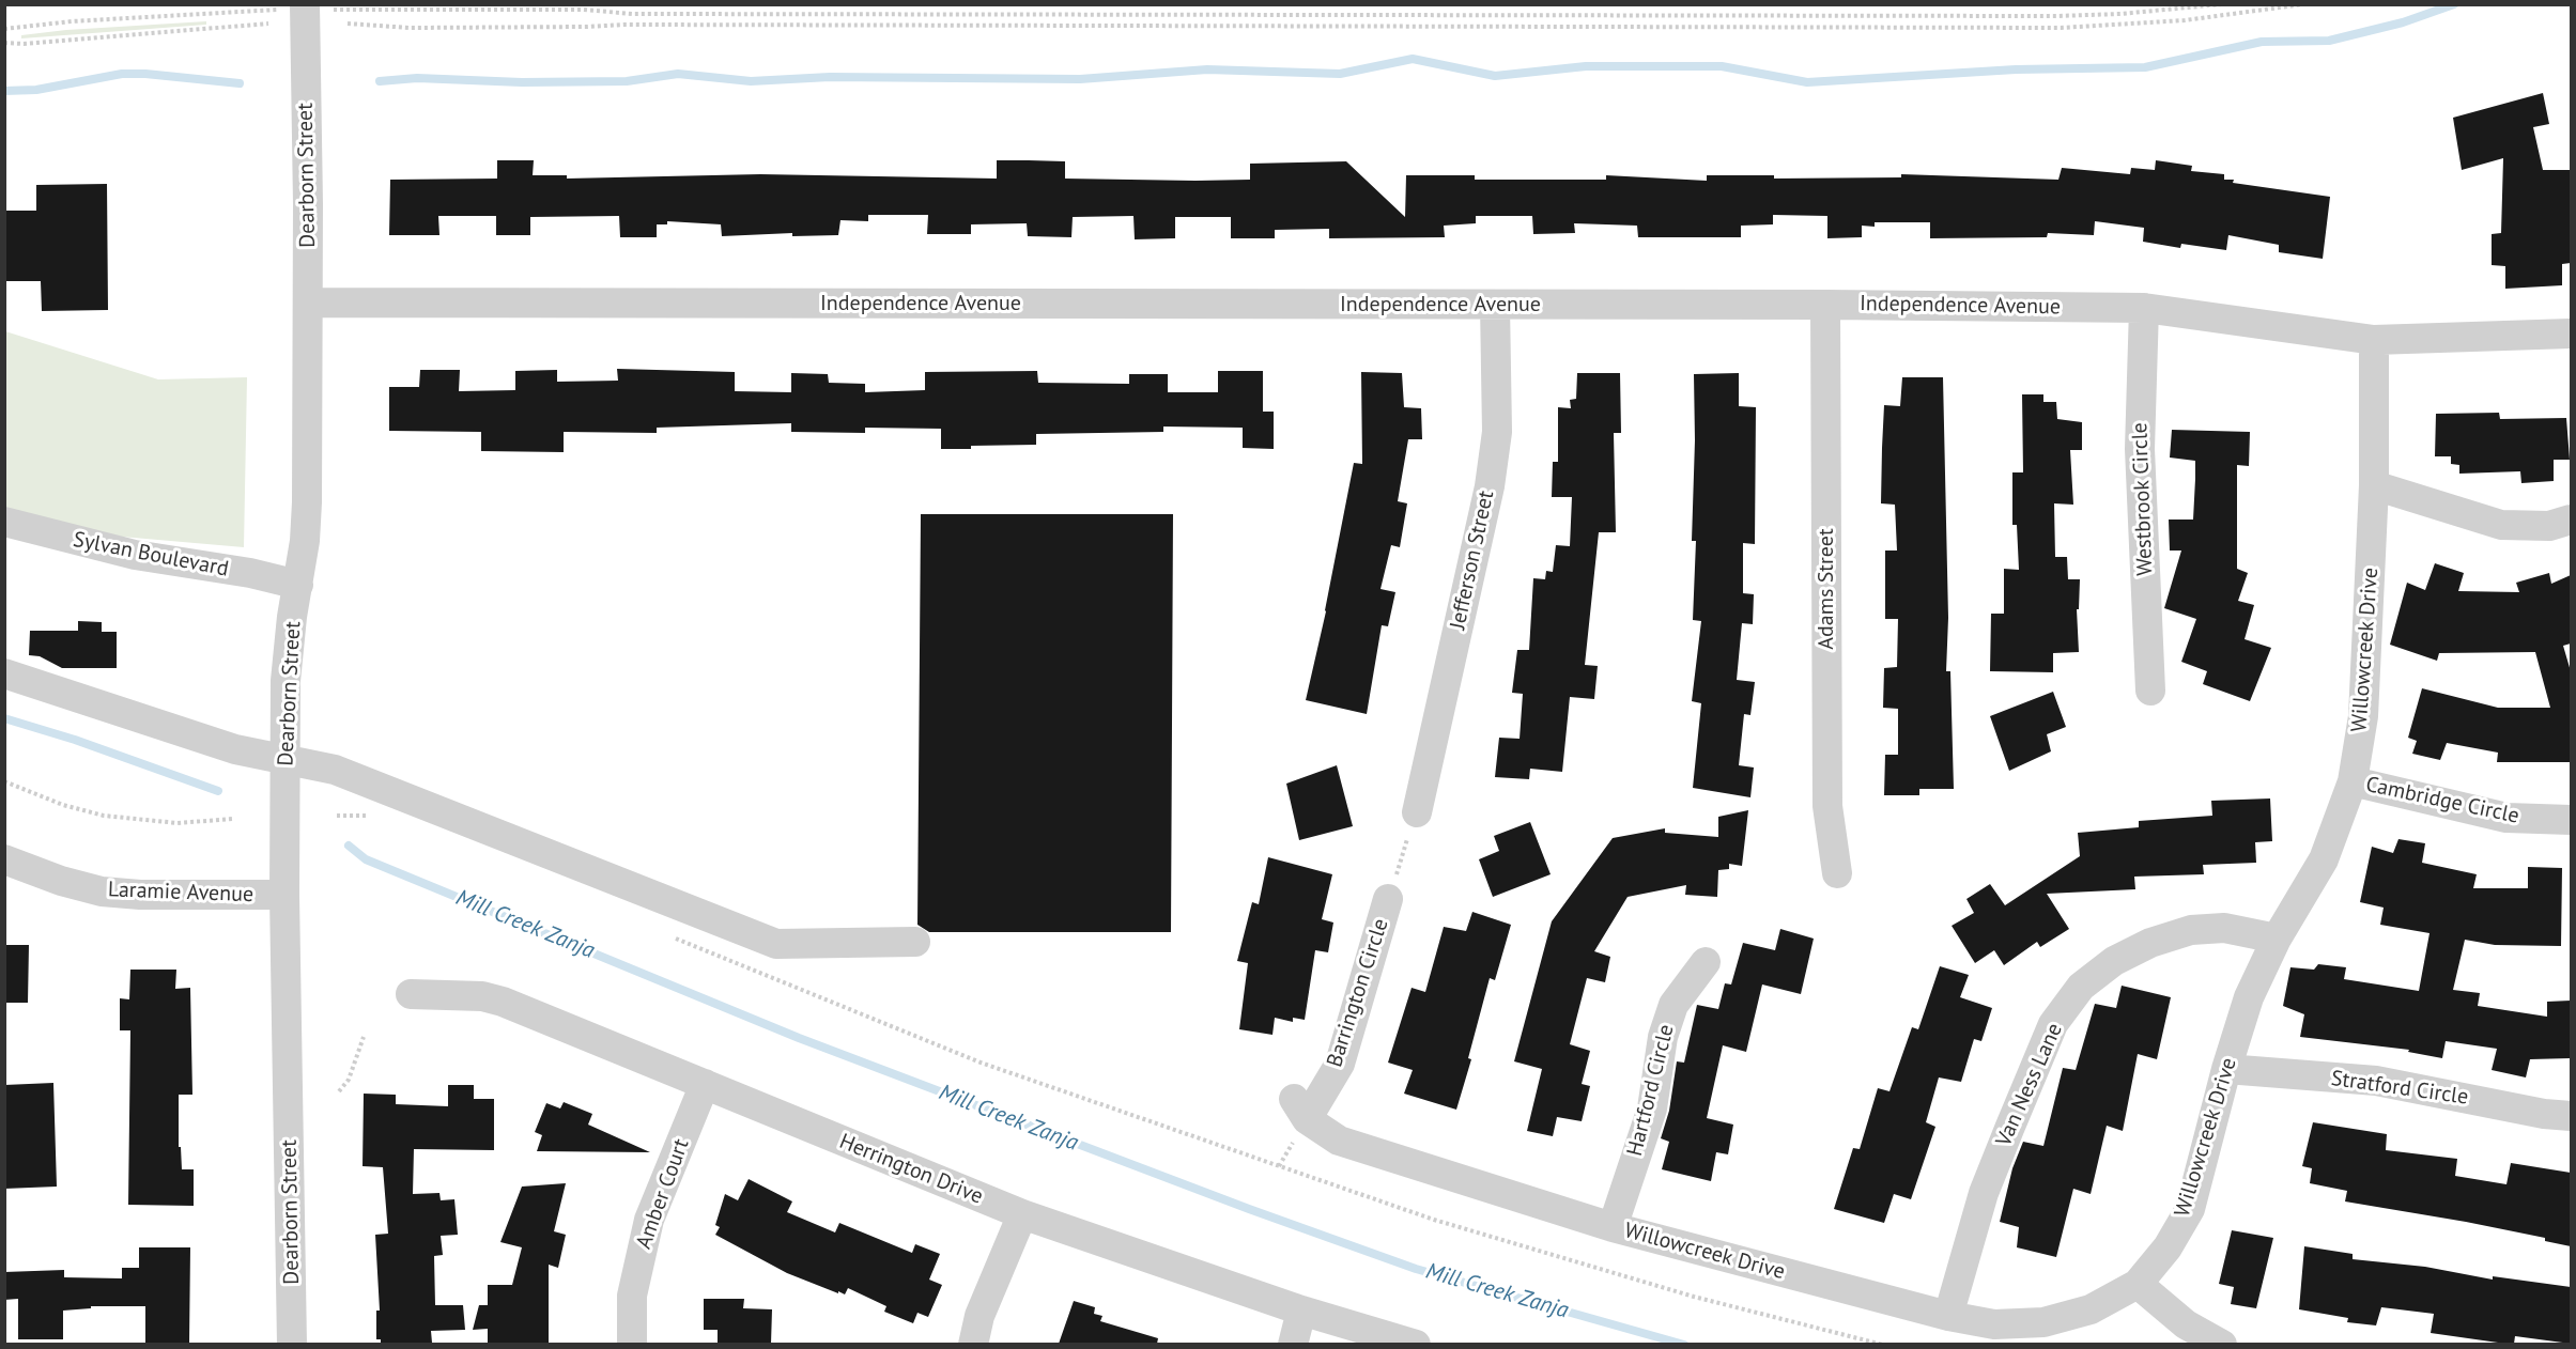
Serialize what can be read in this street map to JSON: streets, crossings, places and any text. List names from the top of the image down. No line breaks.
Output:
{"streets":{"street":["Dearborn Street","Independence Avenue","Westbrook Circle","Sylvan Boulevard","Jefferson Street","Adams Street","Willowcreek Drive","Cambridge Circle","Laramie Avenue","Barrington Circle","Van Ness Lane","Stratford Circle","Hartford Circle","Herrington Drive","Amber Court"]},"crossings":[["Dearborn Street","Independence Avenue"],["Dearborn Street","Sylvan Boulevard"],["Dearborn Street","Laramie Avenue"],["Independence Avenue","Westbrook Circle"],["Independence Avenue","Jefferson Street"],["Independence Avenue","Adams Street"],["Independence Avenue","Willowcreek Drive"],["Willowcreek Drive","Cambridge Circle"],["Willowcreek Drive","Barrington Circle"],["Willowcreek Drive","Van Ness Lane"],["Willowcreek Drive","Stratford Circle"],["Willowcreek Drive","Hartford Circle"],["Herrington Drive","Amber Court"]],"water":["Mill Creek Zanja"]}
